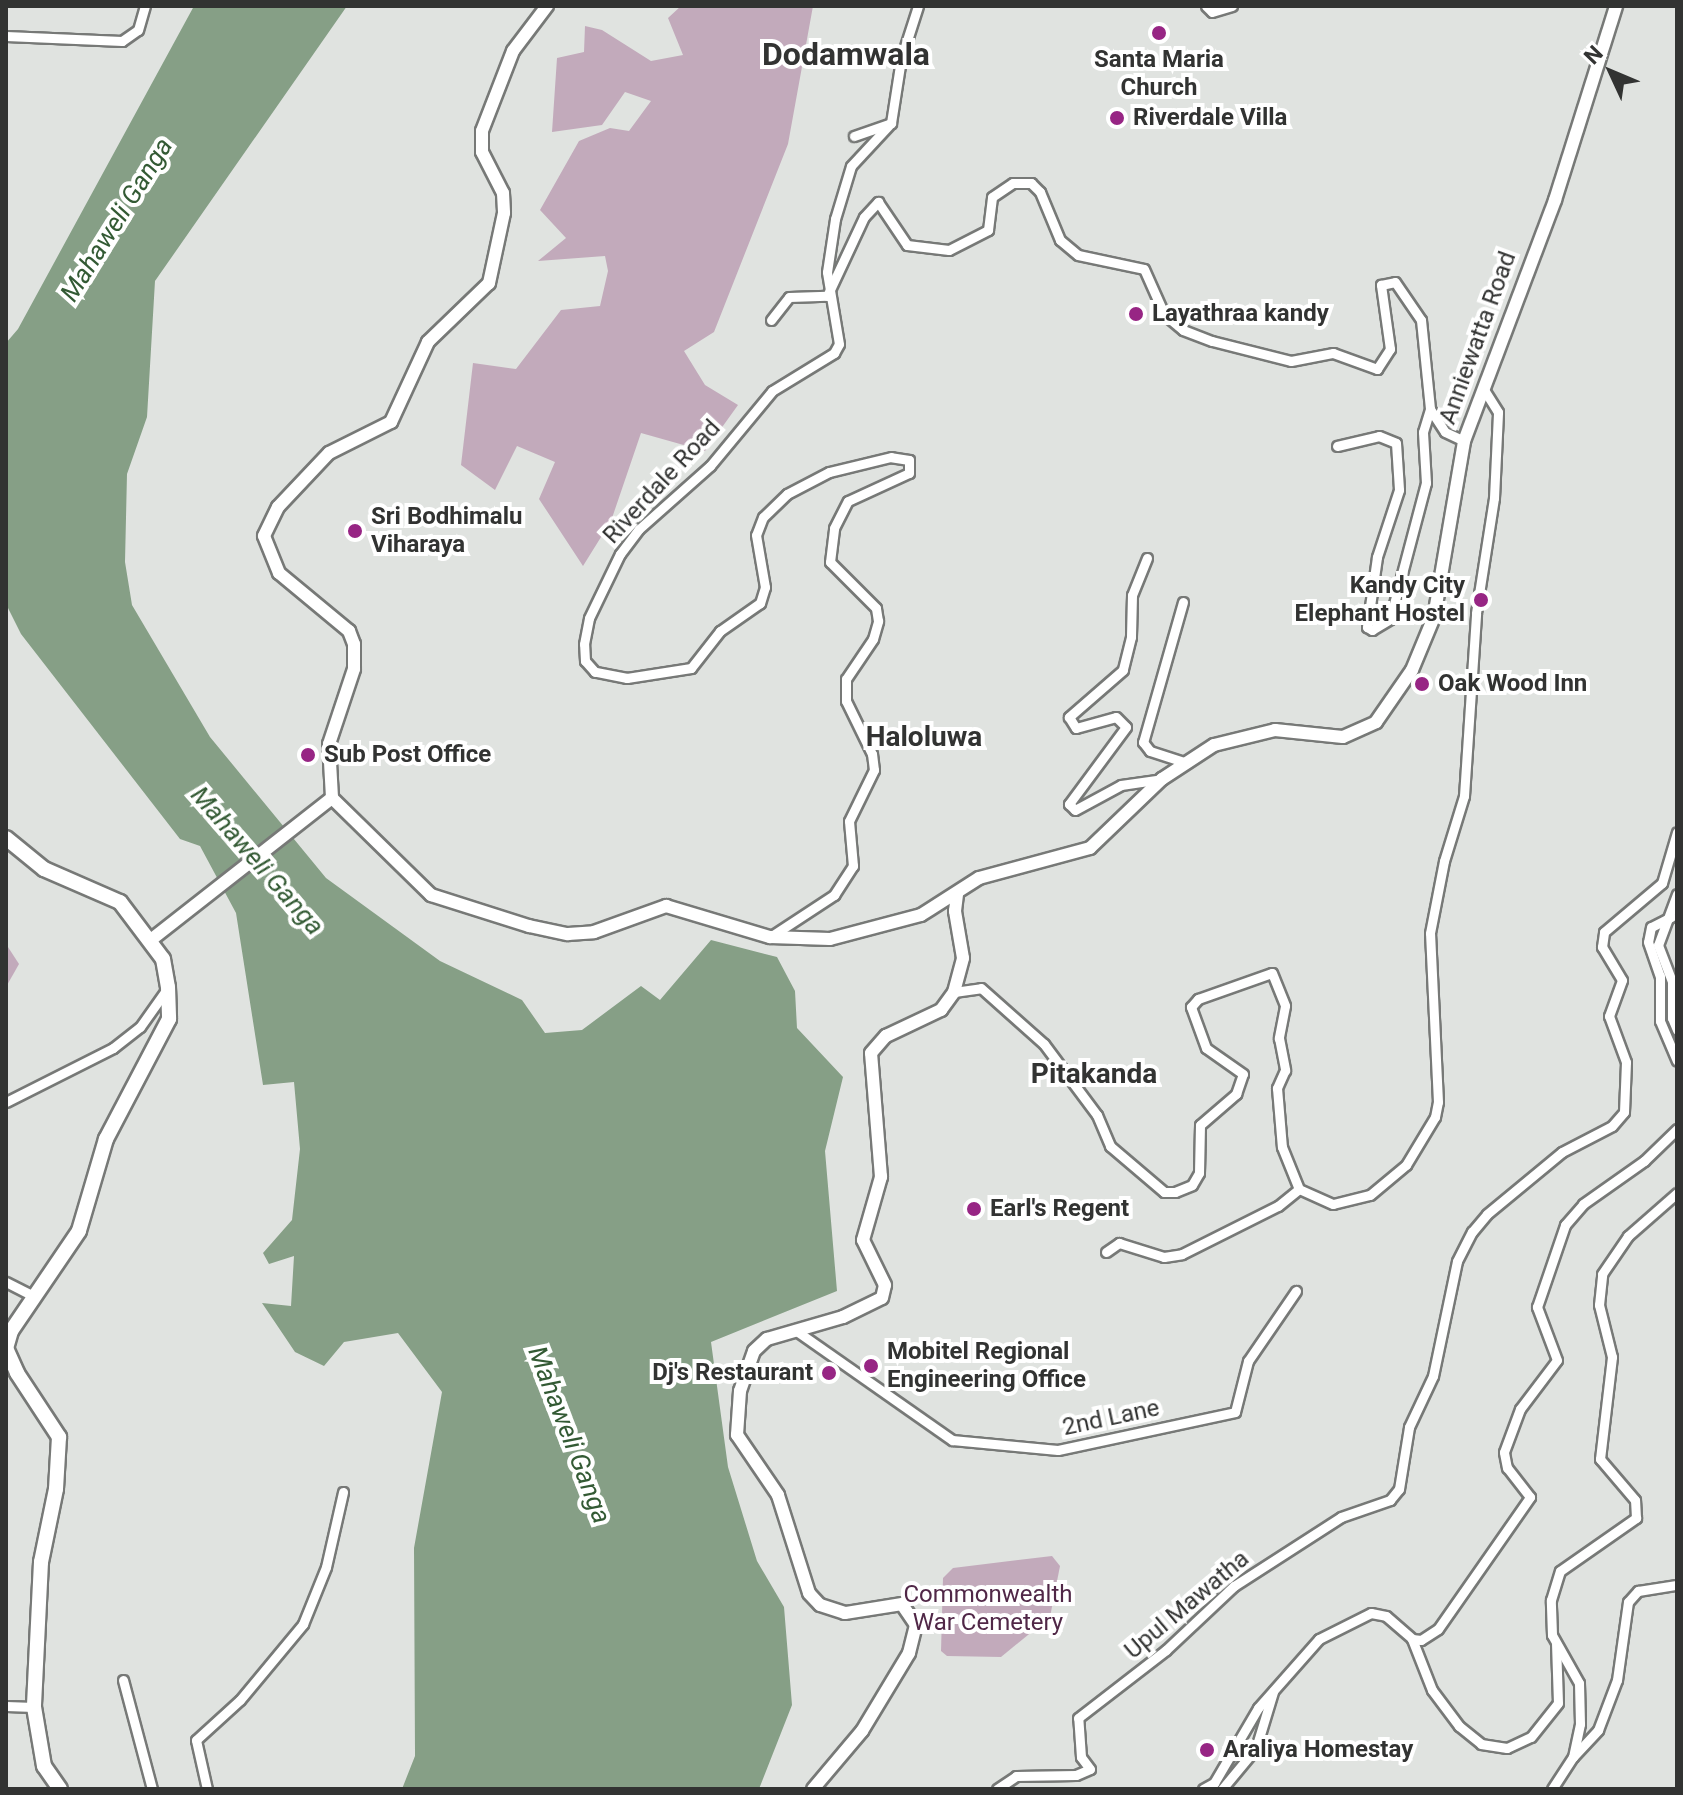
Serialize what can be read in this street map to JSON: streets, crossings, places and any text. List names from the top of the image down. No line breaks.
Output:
{"streets":{"street":["Anniewatta Road","Riverdale Road","2nd Lane","Upul Mawatha"]},"crossings":[["Anniewatta Road","Riverdale Road"]],"districts":["Dodamwala","Haloluwa","Pitakanda"],"water":["Mahaweli Ganga"],"parks":["Commonwealth War Cemetery"],"places":["Santa Maria Church","Riverdale Villa","Layathraa kandy","Sri Bodhimalu Viharaya","Kandy City Elephant Hostel","Oak Wood Inn","Sub Post Office","Earl's Regent","Mobitel Regional Engineering Office","Dj's Restaurant","Araliya Homestay"],"north":"top left"}
